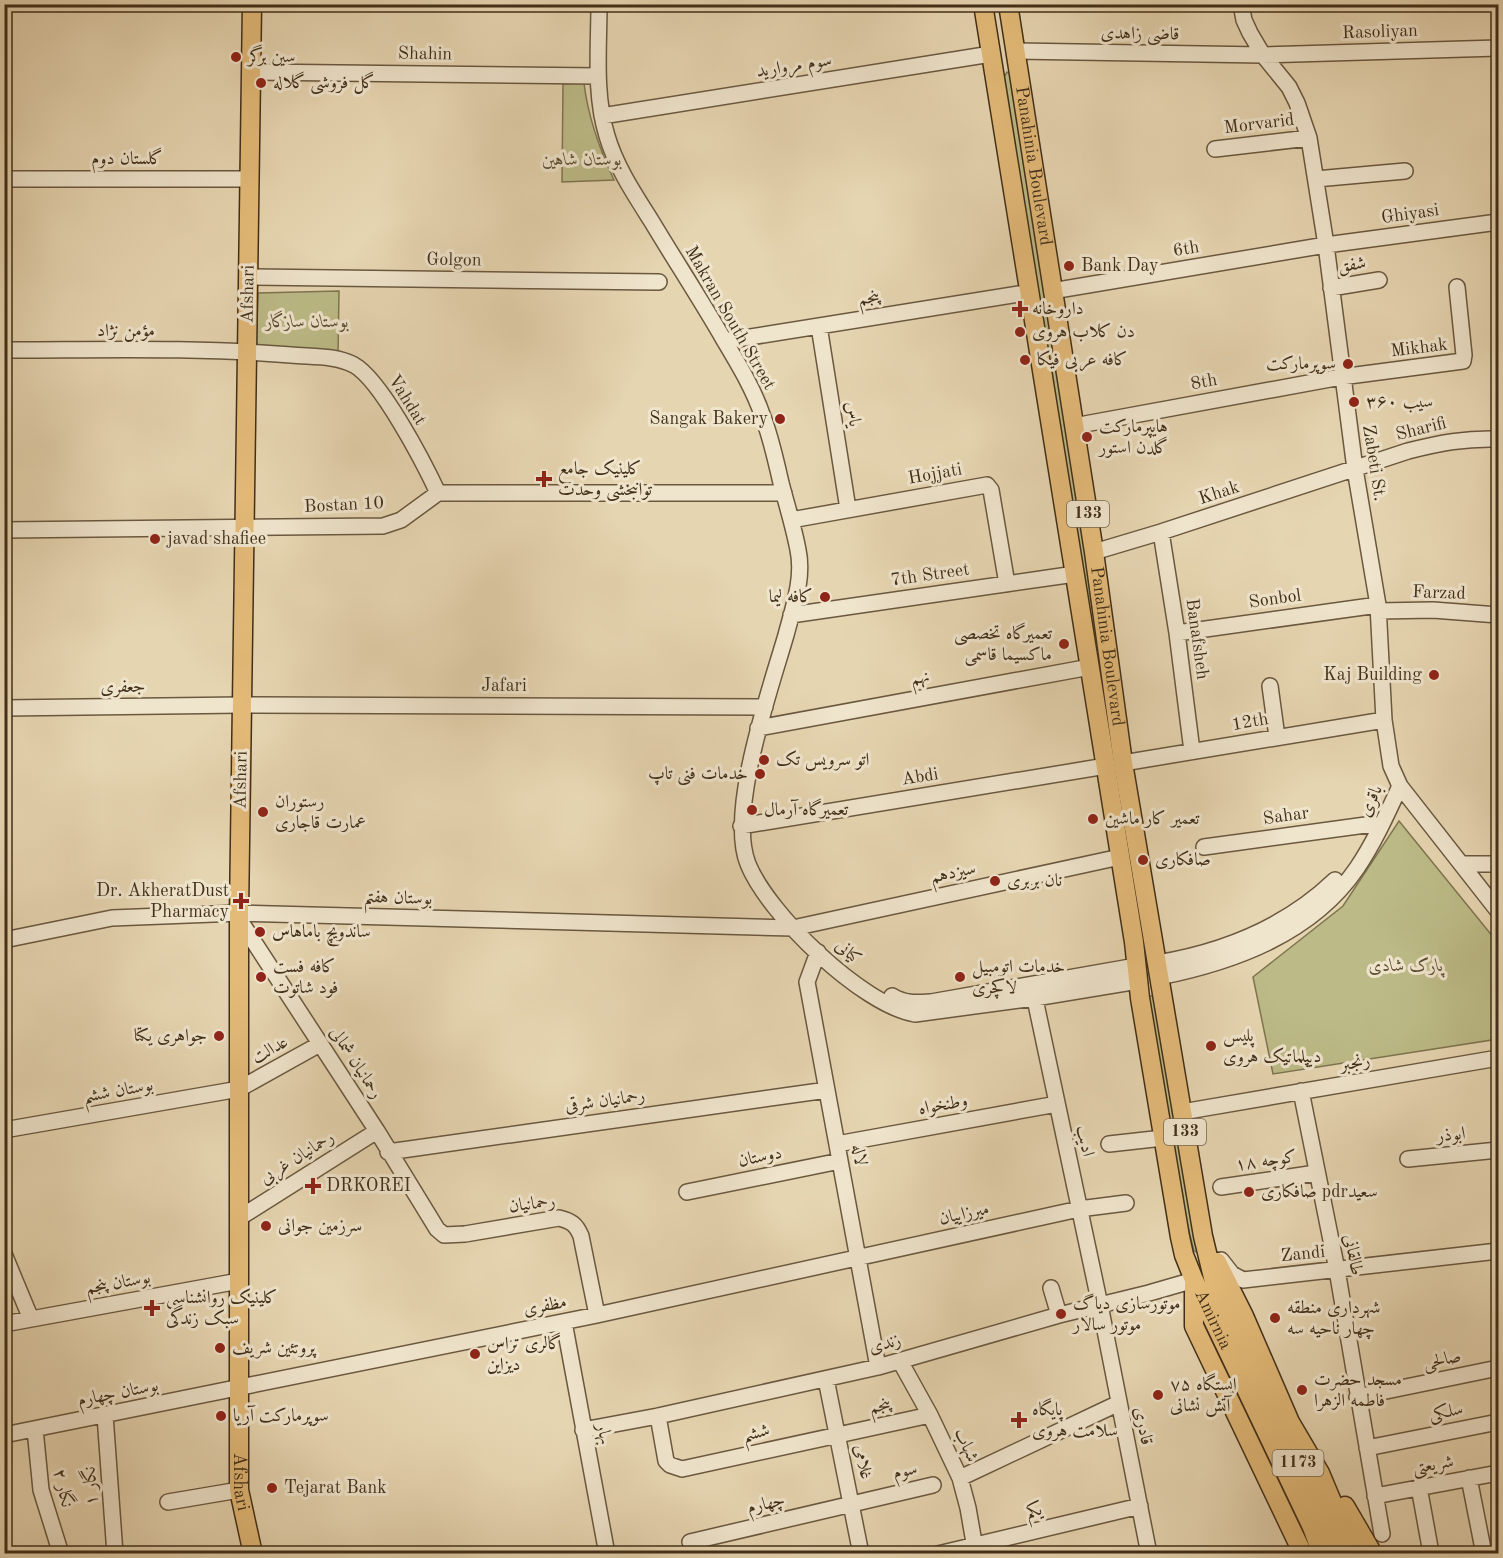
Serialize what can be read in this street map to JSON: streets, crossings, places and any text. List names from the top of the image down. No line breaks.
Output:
{"streets":{"main road":["Panahinia Boulevard","Afshari","133","Amirnia","1173"],"street":["Rasoliyan","قاضی زاهدی","Shahin","سوم مروارید","Morvarid","گلستان دوم","Ghiyasi","6th","Golgon","شفق","پنجم","Makran South Street","مؤمن نژاد","Mikhak","8th","Vahdat","یاس","Sharifi","Zabeti St.","Hojjati","Khak","Bostan 10","7th Street","Farzad","Sonbol","Banafsheh","نهم","Jafari","جعفری","12th","Abdi","باقری","Sahar","سیزدهم","بوستان هفتم","کیانی","عدالت","رحمانیان شمالی","رنجبر","بوستان ششم","رحمانیان شرقی","وطنخواه","ابوذر","ادیب","لاله","دوستان","رحمانیان غربی","کوچه ۱۸","رحمانیان","میرزاییان","Zandi","طالقانی","بوستان پنجم","مظفری","زندی","صالحی","بوستان چهارم","سلکی","قادری","ششم","بهار","شهاب","غلامی","شریعتی","سوم","نگار ۱","نگار ۲","چهارم","یکم"]},"crossings":[["Rasoliyan","قاضی زاهدی"],["Rasoliyan","Zabeti St."],["قاضی زاهدی","Panahinia Boulevard"],["قاضی زاهدی","Zabeti St."],["Shahin","Afshari"],["Shahin","Makran South Street"],["سوم مروارید","Panahinia Boulevard"],["سوم مروارید","Makran South Street"],["Morvarid","Zabeti St."],["گلستان دوم","Afshari"],["Panahinia Boulevard","6th"],["Panahinia Boulevard","8th"],["Panahinia Boulevard","Khak"],["Panahinia Boulevard","7th Street"],["Panahinia Boulevard","نهم"],["Panahinia Boulevard","12th"],["Panahinia Boulevard","Abdi"],["Panahinia Boulevard","باقری"],["Panahinia Boulevard","سیزدهم"],["Panahinia Boulevard","کیانی"],["Panahinia Boulevard","رنجبر"],["Panahinia Boulevard","Zandi"],["Panahinia Boulevard","Amirnia"],["Panahinia Boulevard","زندی"],["Ghiyasi","6th"],["Ghiyasi","Zabeti St."],["6th","Zabeti St."],["Golgon","Afshari"],["شفق","Zabeti St."],["Afshari","مؤمن نژاد"],["Afshari","Vahdat"],["Afshari","Bostan 10"],["Afshari","Jafari"],["Afshari","جعفری"],["Afshari","بوستان هفتم"],["Afshari","عدالت"],["Afshari","رحمانیان شمالی"],["Afshari","بوستان ششم"],["Afshari","رحمانیان غربی"],["Afshari","بوستان پنجم"],["Afshari","مظفری"],["Afshari","بوستان چهارم"],["پنجم","Makran South Street"],["پنجم","یاس"],["پنجم","ششم"],["پنجم","شهاب"],["پنجم","غلامی"],["Makran South Street","Hojjati"],["Makran South Street","7th Street"],["Makran South Street","نهم"],["Makran South Street","Jafari"],["Makran South Street","Abdi"],["Makran South Street","سیزدهم"],["Makran South Street","بوستان هفتم"],["Makran South Street","کیانی"],["Makran South Street","لاله"],["مؤمن نژاد","Vahdat"],["Mikhak","8th"],["Mikhak","Zabeti St."],["8th","Zabeti St."],["Vahdat","Bostan 10"],["یاس","Hojjati"],["Sharifi","Zabeti St."],["Sharifi","Khak"],["Zabeti St.","Khak"],["Zabeti St.","Farzad"],["Zabeti St.","Sonbol"],["Zabeti St.","12th"],["Zabeti St.","باقری"],["Hojjati","7th Street"],["Khak","Banafsheh"],["Farzad","Sonbol"],["Sonbol","Banafsheh"],["Banafsheh","12th"],["Jafari","جعفری"],["12th","Abdi"],["باقری","Sahar"],["سیزدهم","بوستان هفتم"],["بوستان هفتم","رحمانیان شمالی"],["کیانی","ادیب"],["کیانی","لاله"],["عدالت","رحمانیان شمالی"],["عدالت","بوستان ششم"],["رحمانیان شمالی","رحمانیان شرقی"],["رحمانیان شمالی","رحمانیان غربی"],["رحمانیان شمالی","رحمانیان"],["رنجبر","طالقانی"],["رحمانیان شرقی","لاله"],["وطنخواه","ادیب"],["وطنخواه","لاله"],["ادیب","میرزاییان"],["ادیب","زندی"],["ادیب","قادری"],["لاله","دوستان"],["لاله","میرزاییان"],["لاله","مظفری"],["لاله","زندی"],["کوچه ۱۸","طالقانی"],["رحمانیان","مظفری"],["میرزاییان","مظفری"],["Zandi","طالقانی"],["طالقانی","صالحی"],["طالقانی","سلکی"],["طالقانی","شریعتی"],["مظفری","بوستان چهارم"],["مظفری","بهار"],["Amirnia","زندی"],["زندی","قادری"],["زندی","ششم"],["زندی","بهار"],["زندی","شهاب"],["زندی","غلامی"],["بوستان چهارم","نگار ۱"],["بوستان چهارم","نگار ۲"],["قادری","یکم"],["ششم","غلامی"],["شهاب","یکم"],["غلامی","سوم"],["غلامی","چهارم"],["سوم","چهارم"]],"parks":["بوستان شاهین","بوستان سازگار","پارک شادی"],"places":{"other":["سین برگر","گل فروشی گلاله","Bank Day","دن کلاب هروی","کافه عربی فیکا","سوپرمارکت","سیب ٣۶٠","Sangak Bakery","هایپرمارکت گلدن استور","javad shafiee","کافه لیما","تعمیرگاه تخصصی ماکسیما قاسمی","Kaj Building","اتو سرویس تک","خدمات فنی تاپ","تعمیرگاه آرمال","رستوران عمارت قاجاری","تعمیر کار ماشین","صافکاری","نان بربری","ساندویچ باماهاس","کافه فست فود شاتوت","خدمات اتومبیل لاکچری","جواهری یکتا","پلیس دیپلماتیک هروی","صافکاری pdrسعید","سرزمین جوانی","موتورسازی دیاگ موتور سالار","شهرداری منطقه چهار ناحیه سه","پروتئین شریف","گالری تراس دیزاین","مسجد حضرت فاطمه الزهرا","ایستگاه ۷۵ آتش نشانی","سوپرمارکت آریا","Tejarat Bank"],"health":["داروخانه","کلینیک جامع توانبخشی وحدت","Dr. AkheratDust Pharmacy","DRKOREI","کلینیک روانشناسی سبک زندگی","پایگاه سلامت هروی"]}}
